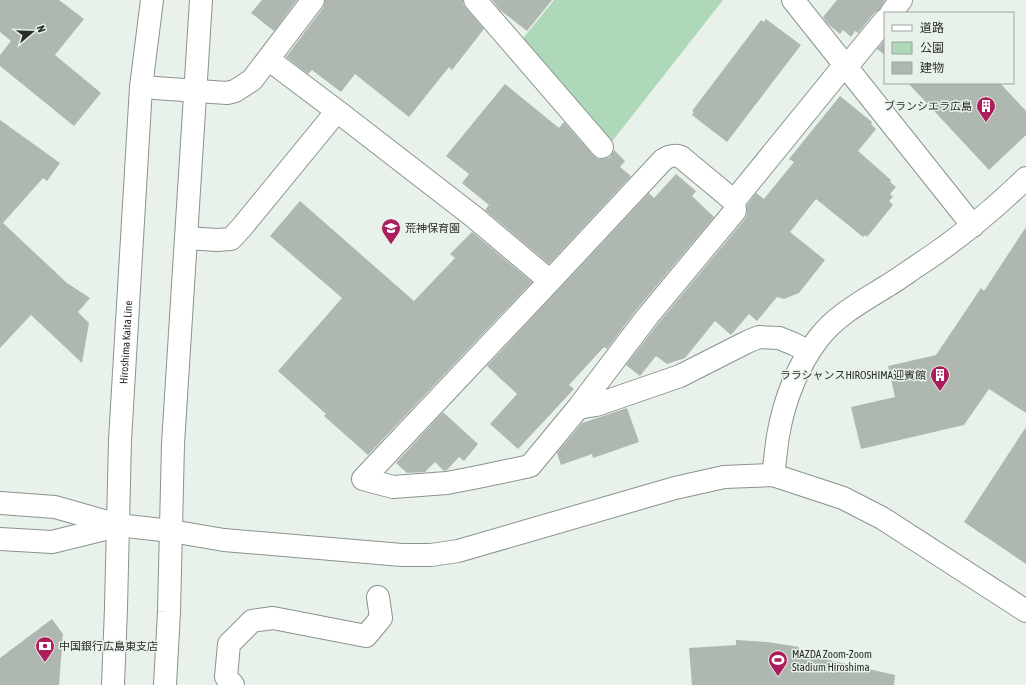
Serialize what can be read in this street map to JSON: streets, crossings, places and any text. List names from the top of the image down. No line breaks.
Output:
{"streets":{"street":["Hiroshima Kaita Line"]},"places":{"building":["ブランシエラ広島","ララシャンスHIROSHIMA迎賓館"],"school or university":["荒神保育園"],"bank":["中国銀行広島東支店"],"sports":["MAZDA Zoom-Zoom Stadium Hiroshima"]},"legend":["道路","公園","建物"],"north":"right"}
